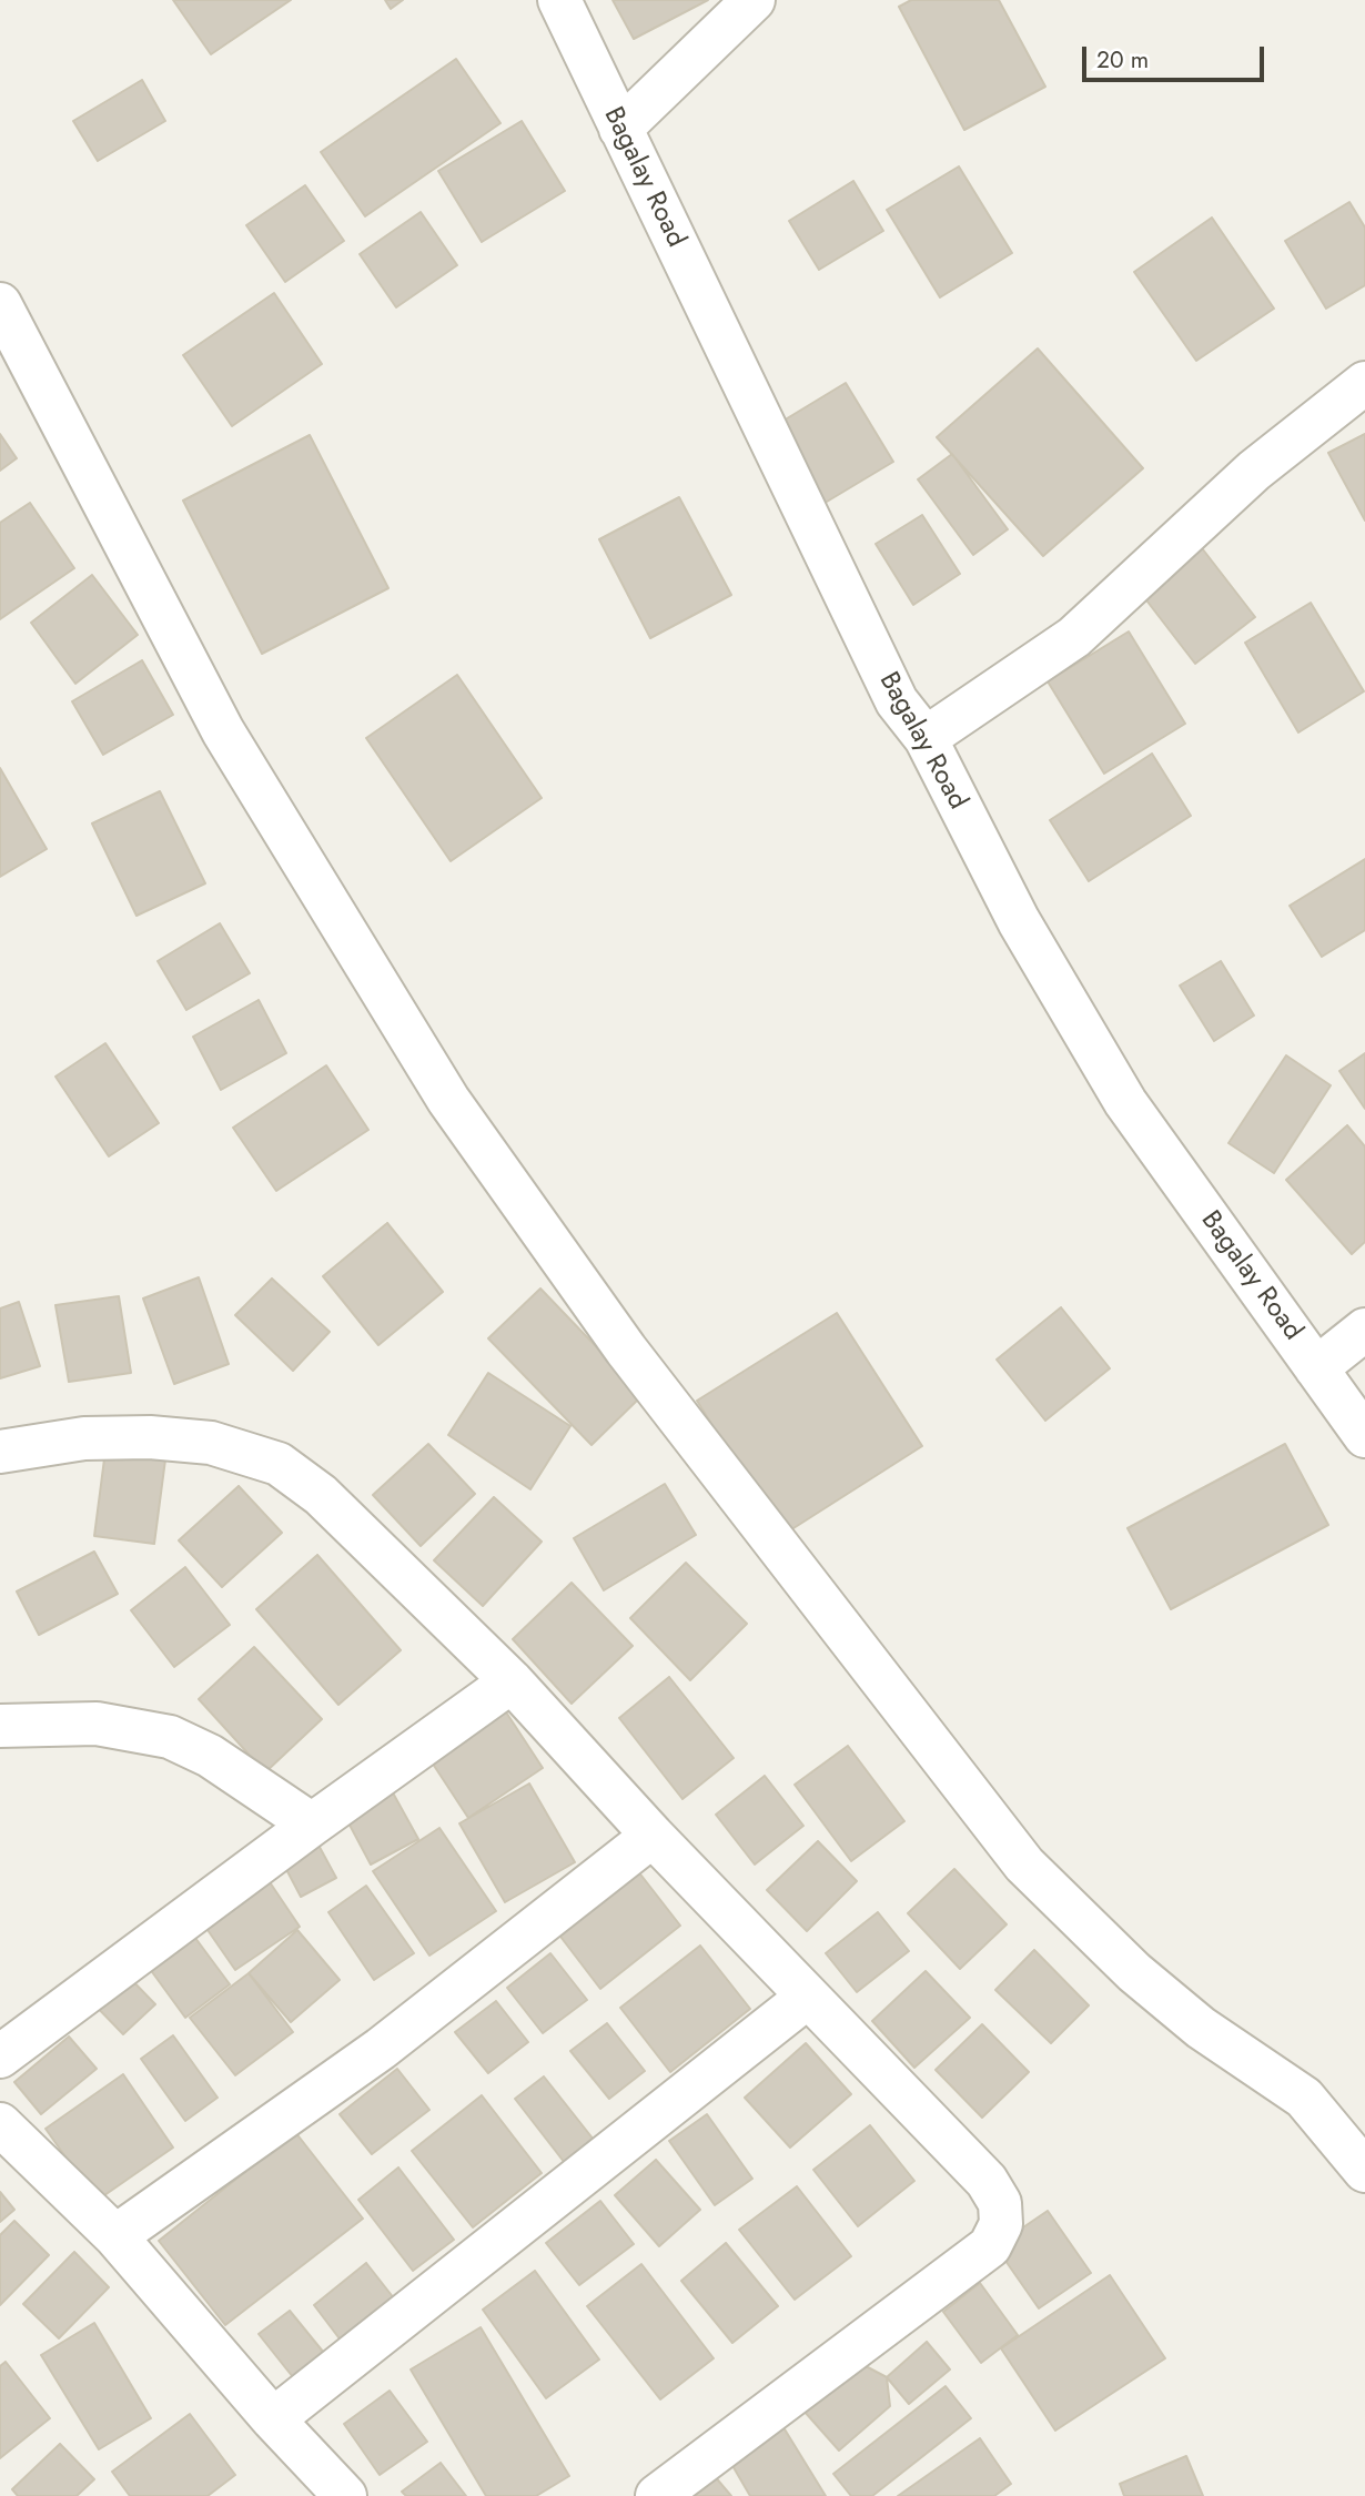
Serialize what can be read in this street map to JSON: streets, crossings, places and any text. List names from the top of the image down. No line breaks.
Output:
{"streets":{"street":["Bagalay Road"]},"scale_bar":"20 m"}
